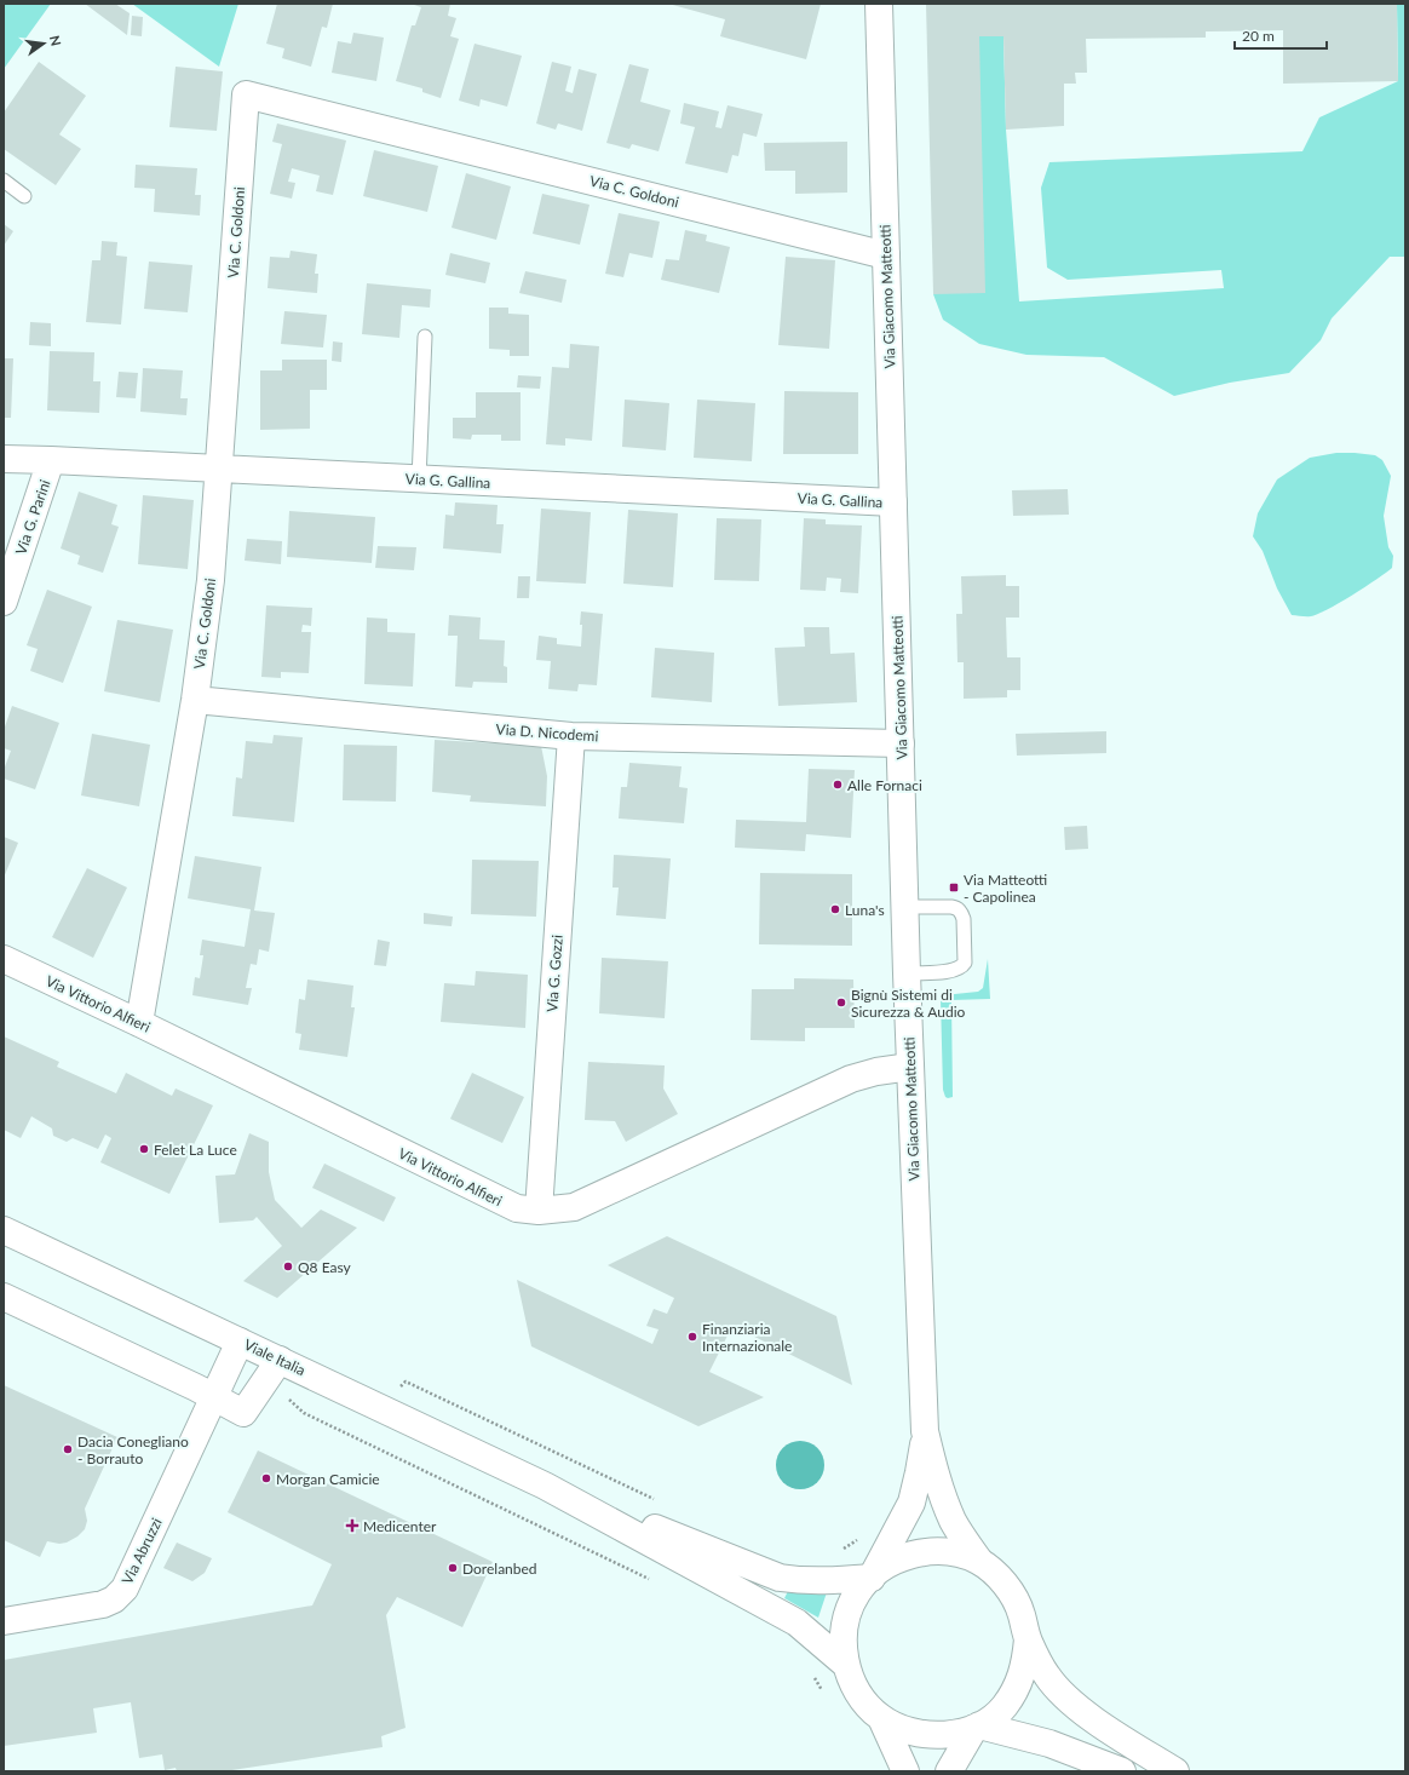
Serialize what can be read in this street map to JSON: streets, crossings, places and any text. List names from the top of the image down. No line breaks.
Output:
{"streets":{"street":["Via C. Goldoni","Via Giacomo Matteotti","Via G. Gallina","Via G. Parini","Via D. Nicodemi","Via G. Gozzi","Via Vittorio Alfieri","Viale Italia","Via Abruzzi"]},"crossings":[["Via C. Goldoni","Via Giacomo Matteotti"],["Via C. Goldoni","Via G. Gallina"],["Via C. Goldoni","Via D. Nicodemi"],["Via C. Goldoni","Via Vittorio Alfieri"],["Via Giacomo Matteotti","Via G. Gallina"],["Via Giacomo Matteotti","Via D. Nicodemi"],["Via Giacomo Matteotti","Via Vittorio Alfieri"],["Via G. Gallina","Via G. Parini"],["Via D. Nicodemi","Via G. Gozzi"],["Via G. Gozzi","Via Vittorio Alfieri"],["Viale Italia","Via Abruzzi"]],"places":{"other":["Alle Fornaci","Luna's","Bignù Sistemi di Sicurezza & Audio","Felet La Luce","Q8 Easy","Finanziaria Internazionale","Dacia Conegliano - Borrauto","Morgan Camicie","Dorelanbed"],"transit":["Via Matteotti - Capolinea"],"health":["Medicenter"]},"scale_bar":"20 m","north":"right"}
